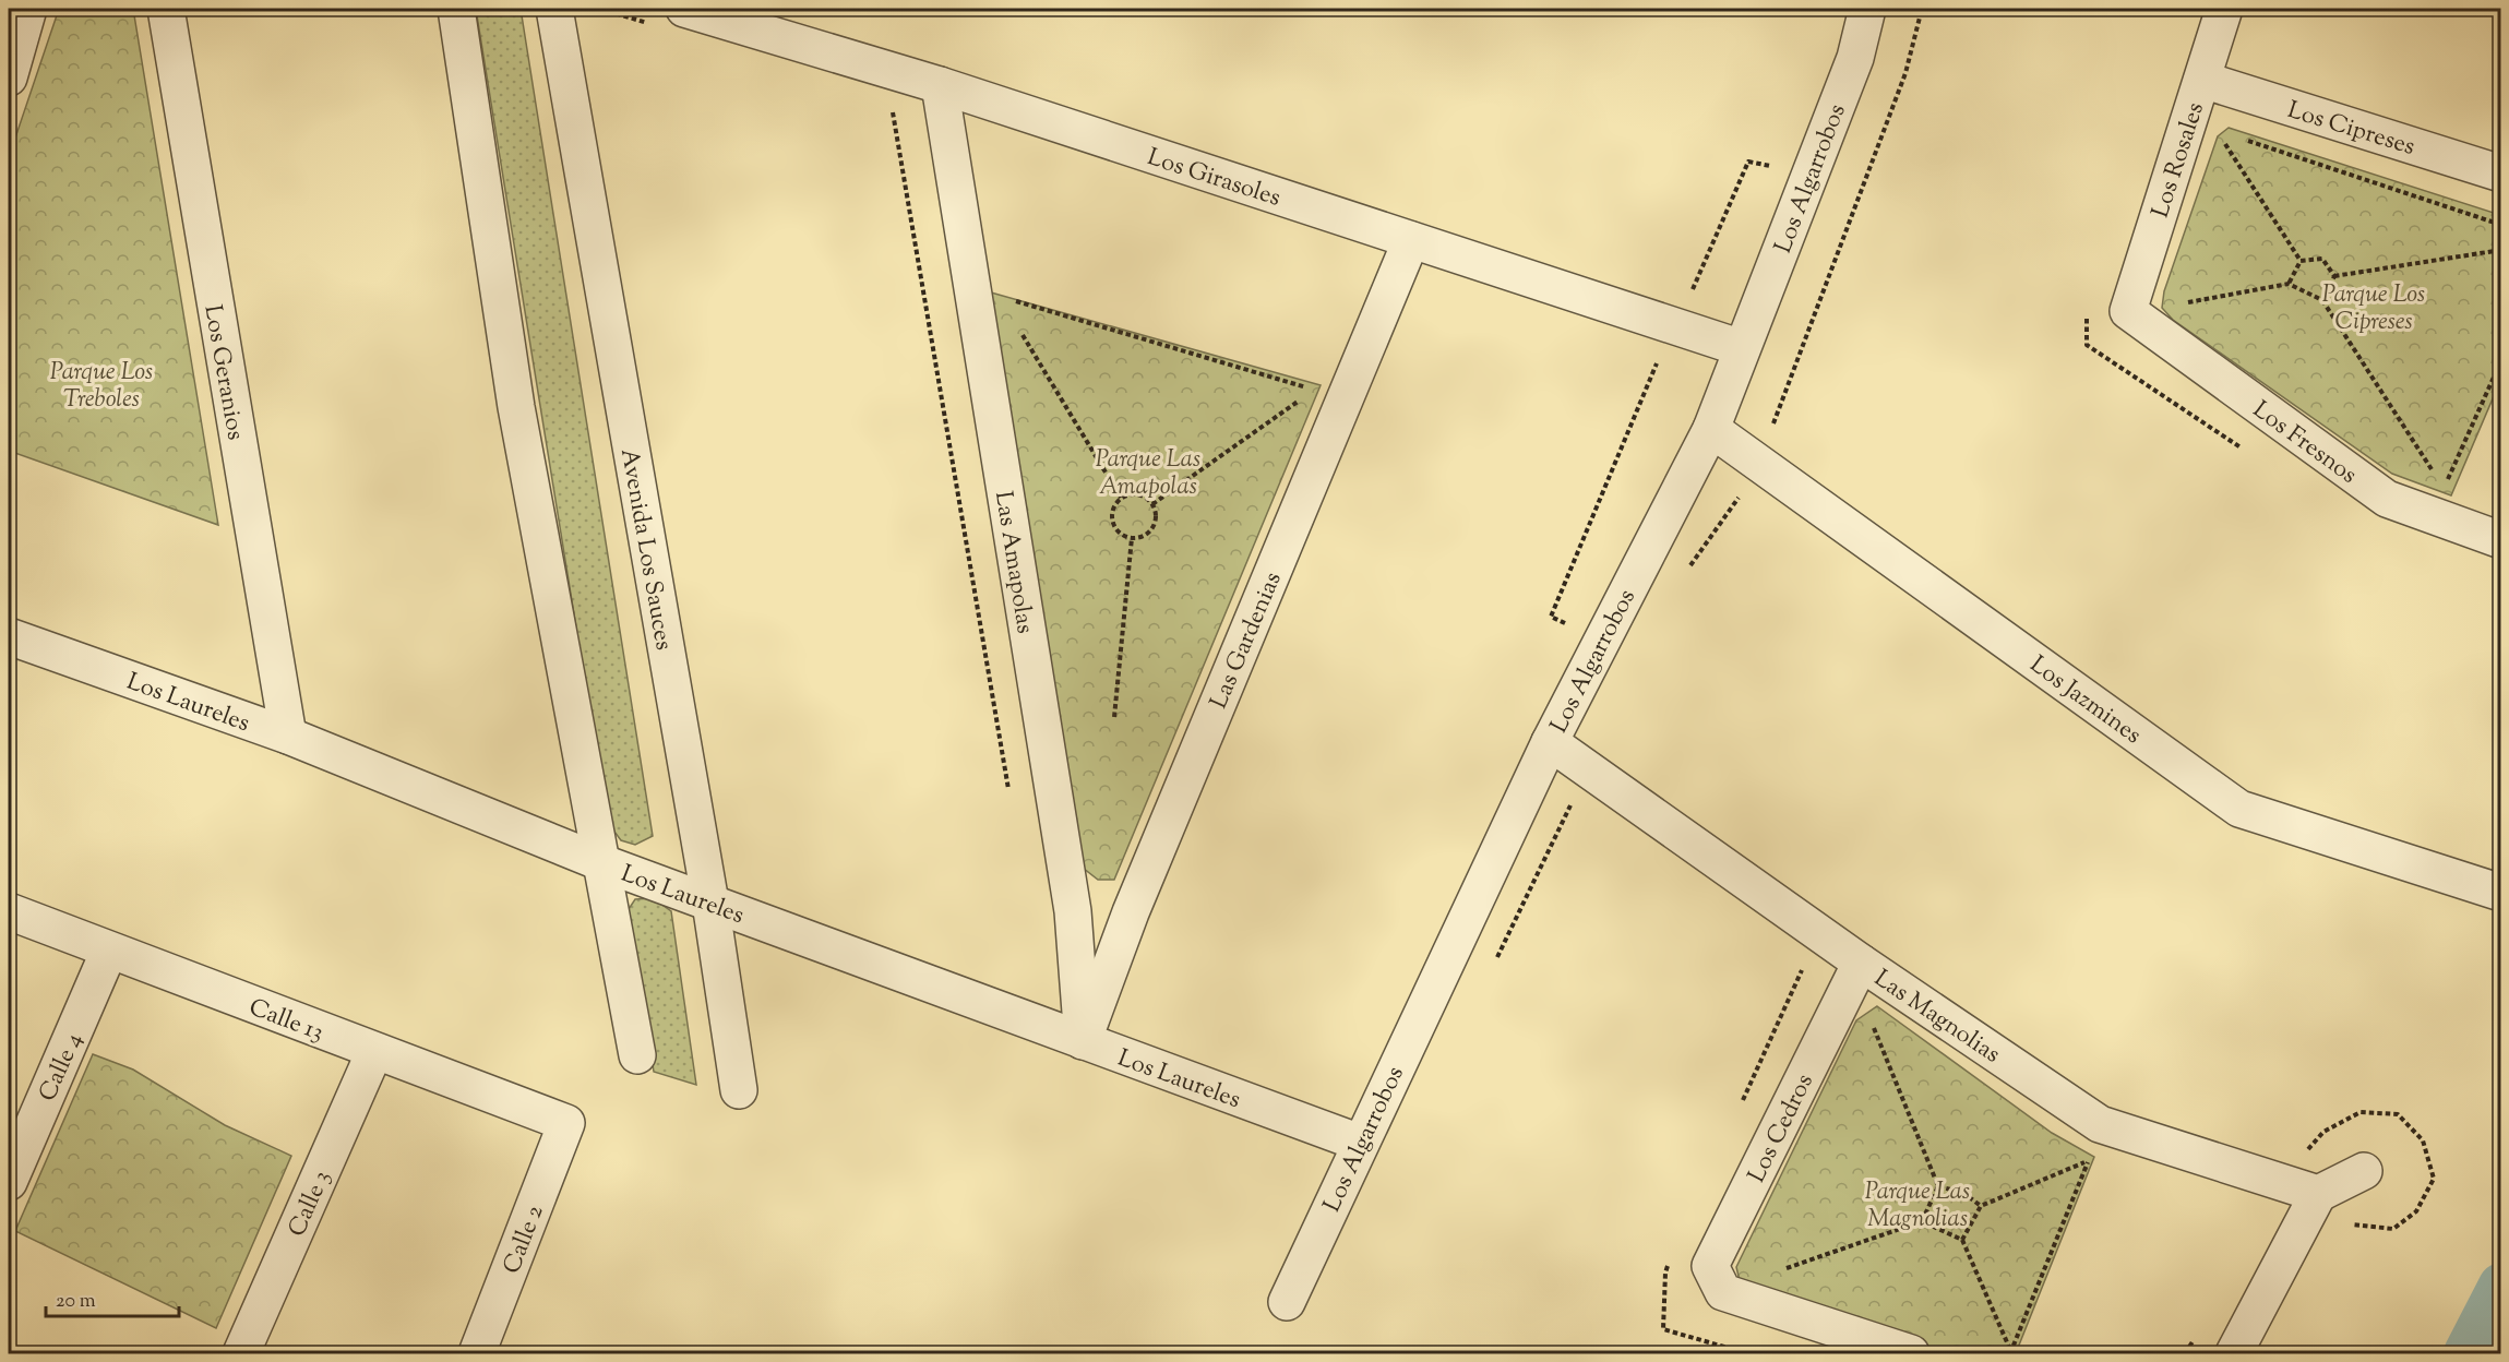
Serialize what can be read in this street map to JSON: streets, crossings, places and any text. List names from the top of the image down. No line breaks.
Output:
{"streets":{"street":["Los Cipreses","Los Rosales","Los Girasoles","Los Algarrobos","Los Geranios","Los Fresnos","Avenida Los Sauces","Las Amapolas","Las Gardenias","Los Jazmines","Los Laureles","Las Magnolias","Calle 13","Calle 4","Los Cedros","Calle 3","Calle 2"]},"crossings":[["Los Cipreses","Los Rosales"],["Los Rosales","Los Fresnos"],["Los Girasoles","Los Algarrobos"],["Los Girasoles","Las Amapolas"],["Los Girasoles","Las Gardenias"],["Los Algarrobos","Los Jazmines"],["Los Algarrobos","Los Laureles"],["Los Algarrobos","Las Magnolias"],["Los Geranios","Los Laureles"],["Avenida Los Sauces","Los Laureles"],["Las Amapolas","Las Gardenias"],["Las Amapolas","Los Laureles"],["Las Gardenias","Los Laureles"],["Las Magnolias","Los Cedros"],["Calle 13","Calle 4"],["Calle 13","Calle 3"],["Calle 13","Calle 2"]],"parks":["Parque Los Cipreses","Parque Los Treboles","Parque Las Amapolas","Parque Las Magnolias"],"scale_bar":"20 m"}
